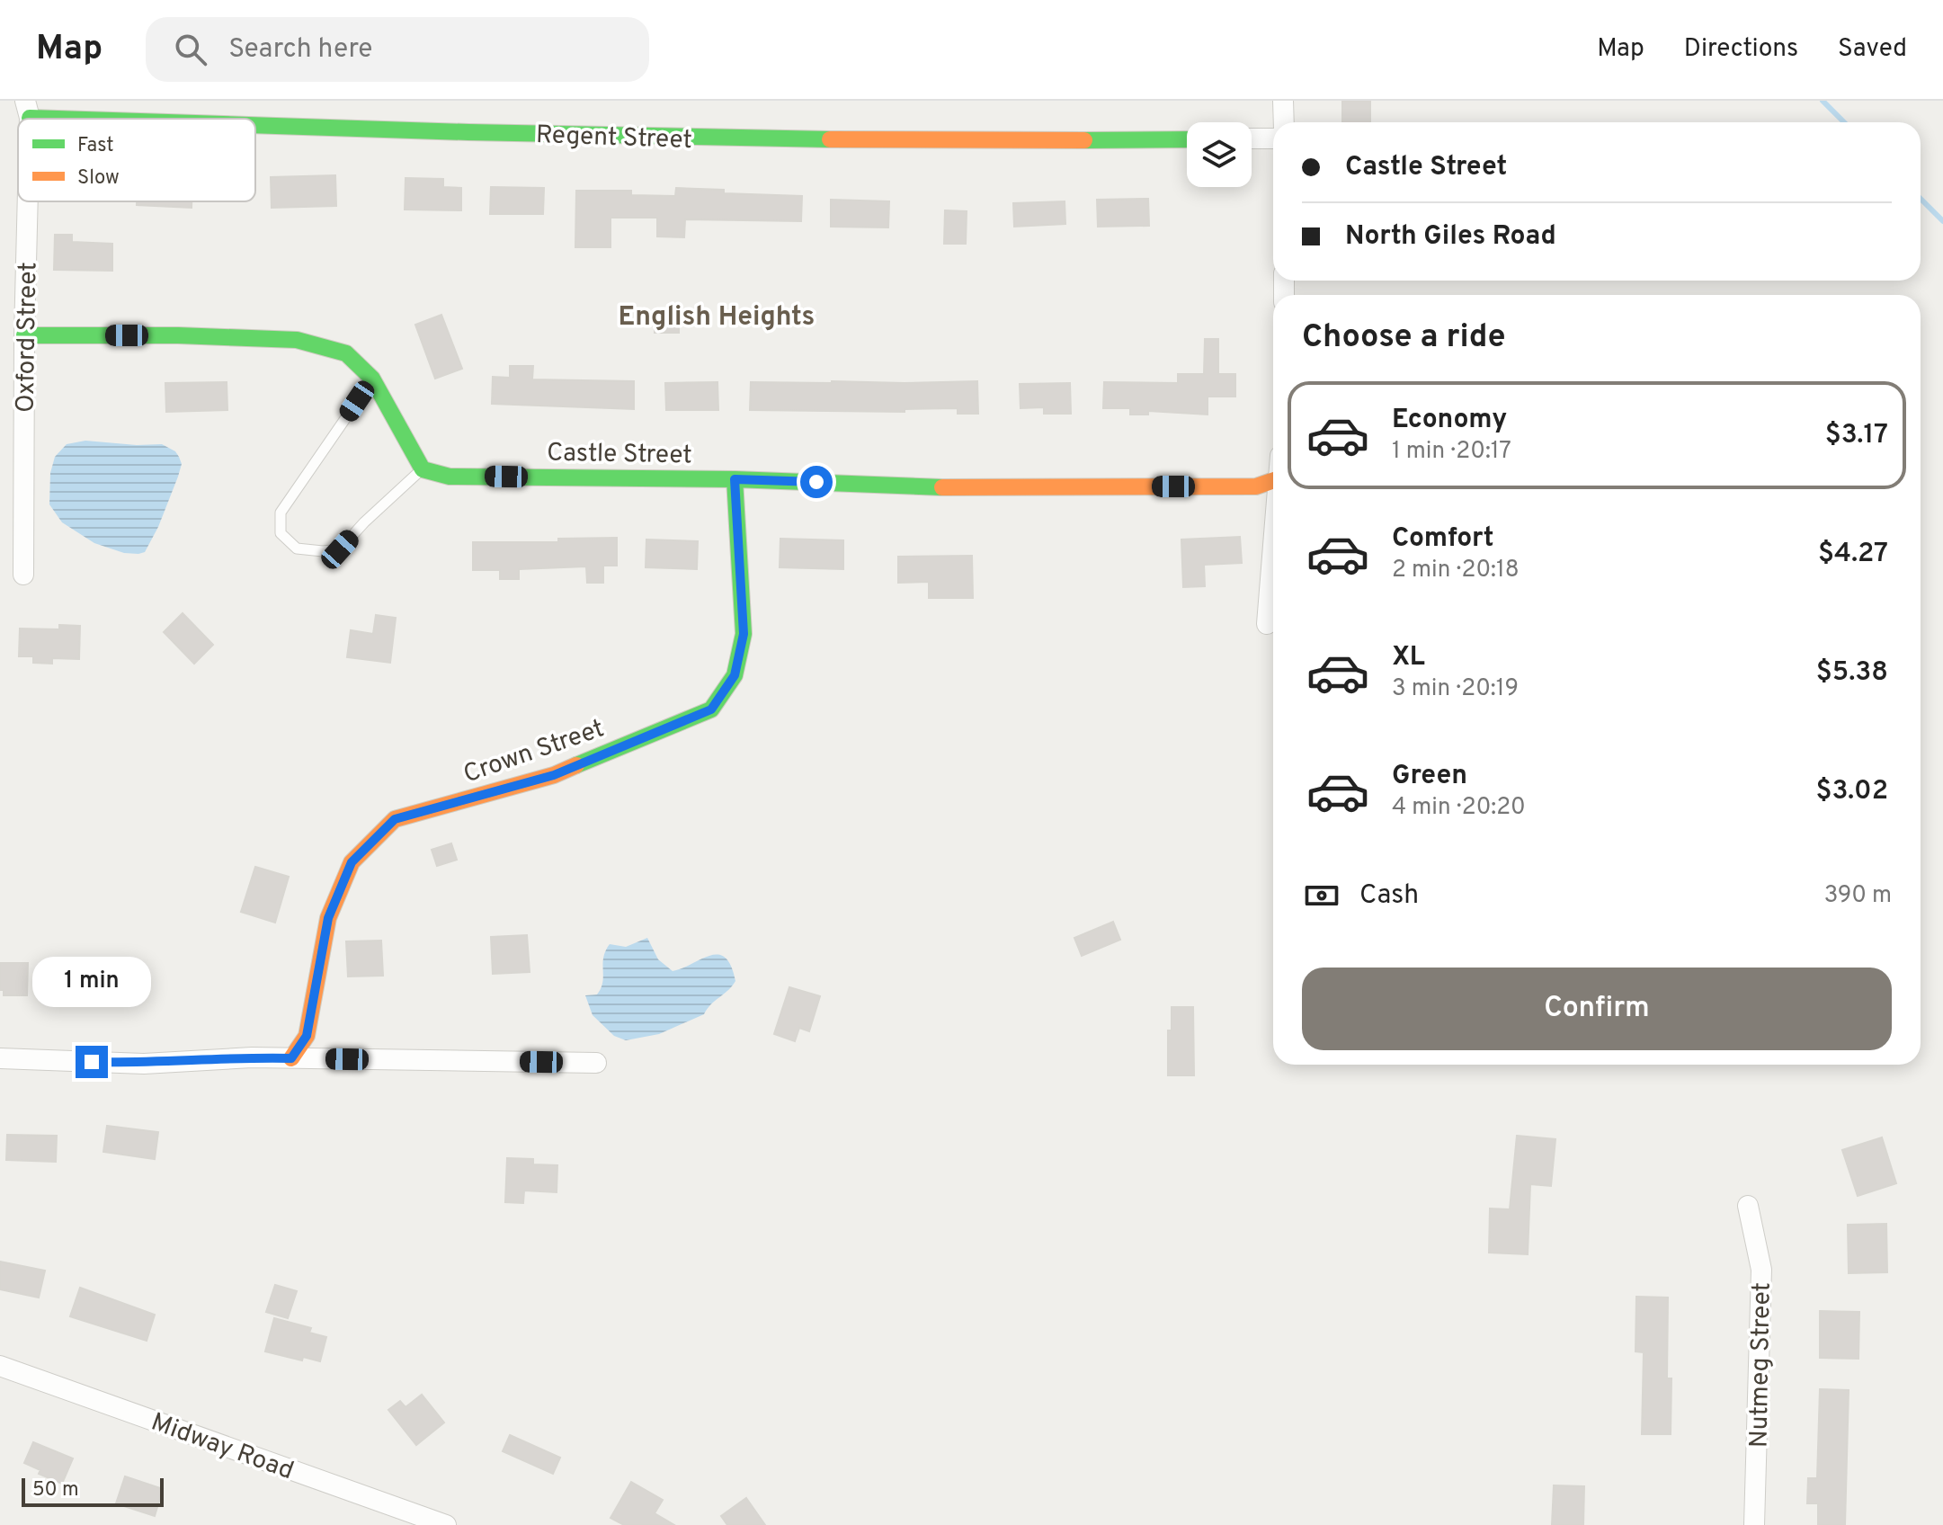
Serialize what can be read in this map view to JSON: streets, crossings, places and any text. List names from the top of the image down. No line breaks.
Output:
{"streets":{"street":["Regent Street","Oxford Street","Castle Street","Crown Street","Nutmeg Street","Midway Road"]},"crossings":[["Castle Street","Crown Street"]],"districts":["English Heights"],"legend":["Fast","Slow"],"scale_bar":"50 m","page":{"header":"Map","search":"Search here","nav":["Map","Directions","Saved"],"banner":["Castle Street","North Giles Road"],"heading":"Choose a ride","list":[{"name":"Economy","note":"1 min · 20:17","value":"$3.17"},{"name":"Comfort","note":"2 min · 20:18","value":"$4.27"},{"name":"XL","note":"3 min · 20:19","value":"$5.38"},{"name":"Green","note":"4 min · 20:20","value":"$3.02"}],"pay":["Cash","390 m"],"buttons":"Confirm","bubble":"1 min","scale":"50 m"}}
